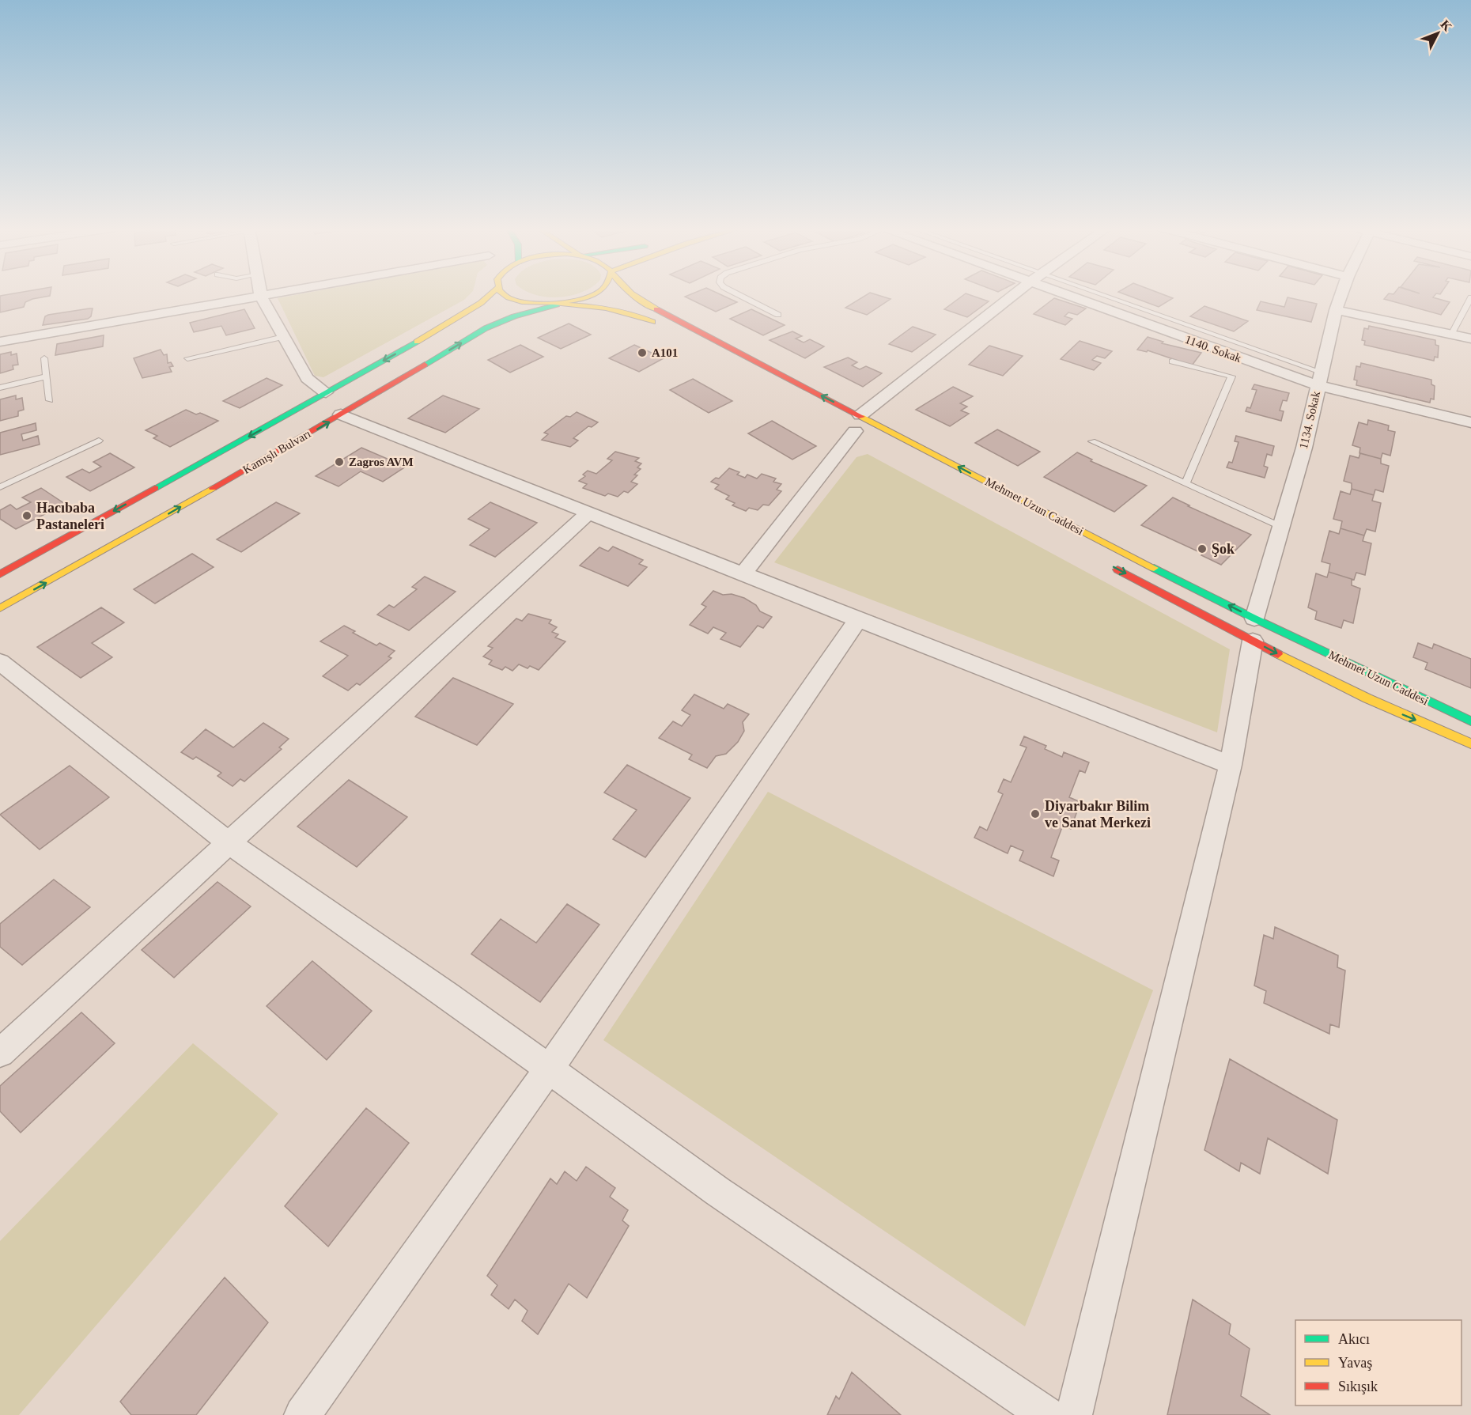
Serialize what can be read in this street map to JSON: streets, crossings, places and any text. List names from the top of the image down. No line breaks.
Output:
{"streets":{"main road":["Kamışlı Bulvarı","Mehmet Uzun Caddesi"],"street":["1140. Sokak","1134. Sokak"]},"crossings":[["1140. Sokak","1134. Sokak"],["1134. Sokak","Mehmet Uzun Caddesi"]],"one_way":["Mehmet Uzun Caddesi"],"places":["A101","Zagros AVM","Hacıbaba Pastaneleri","Şok","Diyarbakır Bilim ve Sanat Merkezi"],"legend":["Akıcı","Yavaş","Sıkışık"],"north":"top right"}
